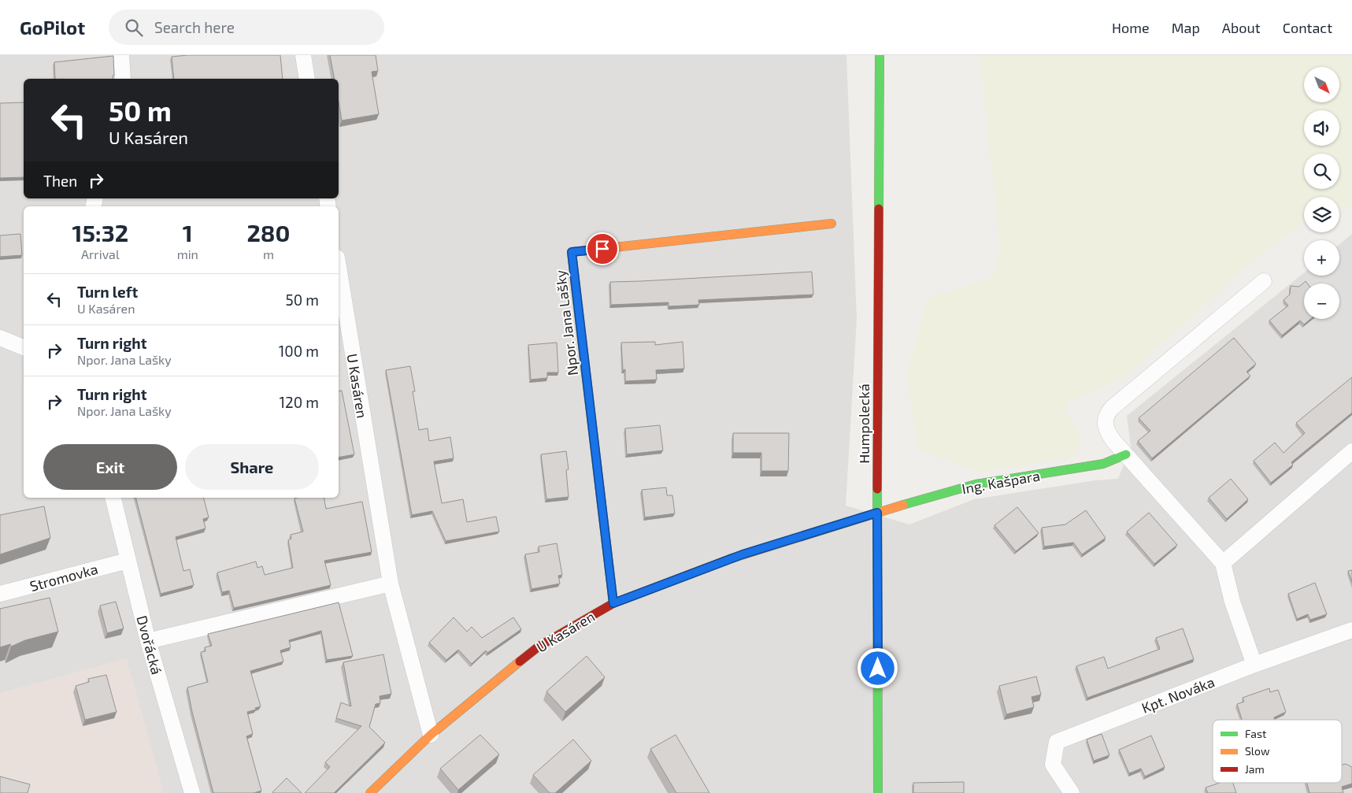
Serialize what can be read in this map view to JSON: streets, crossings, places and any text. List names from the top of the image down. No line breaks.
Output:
{"streets":{"street":["Npor. Jana Lašky","U Kasáren","Humpolecká","Ing. Kašpara","Stromovka","Dvořácká","Kpt. Nováka"]},"crossings":[["Npor. Jana Lašky","U Kasáren"],["U Kasáren","Humpolecká"],["U Kasáren","Ing. Kašpara"],["Humpolecká","Ing. Kašpara"],["Stromovka","Dvořácká"]],"legend":["Fast","Slow","Jam"],"north":"bottom right","page":{"header":"GoPilot","search":"Search here","nav":["Home","Map","About","Contact"],"map_buttons":["+","−"],"turn":["50 m","U Kasáren"],"then":"Then","eta":["15:32","Arrival","1","min","280","m"],"list":[{"name":"Turn left","note":"U Kasáren","value":"50 m"},{"name":"Turn right","note":"Npor. Jana Lašky","value":"100 m"},{"name":"Turn right","note":"Npor. Jana Lašky","value":"120 m"}],"buttons":["Exit","Share"]}}
